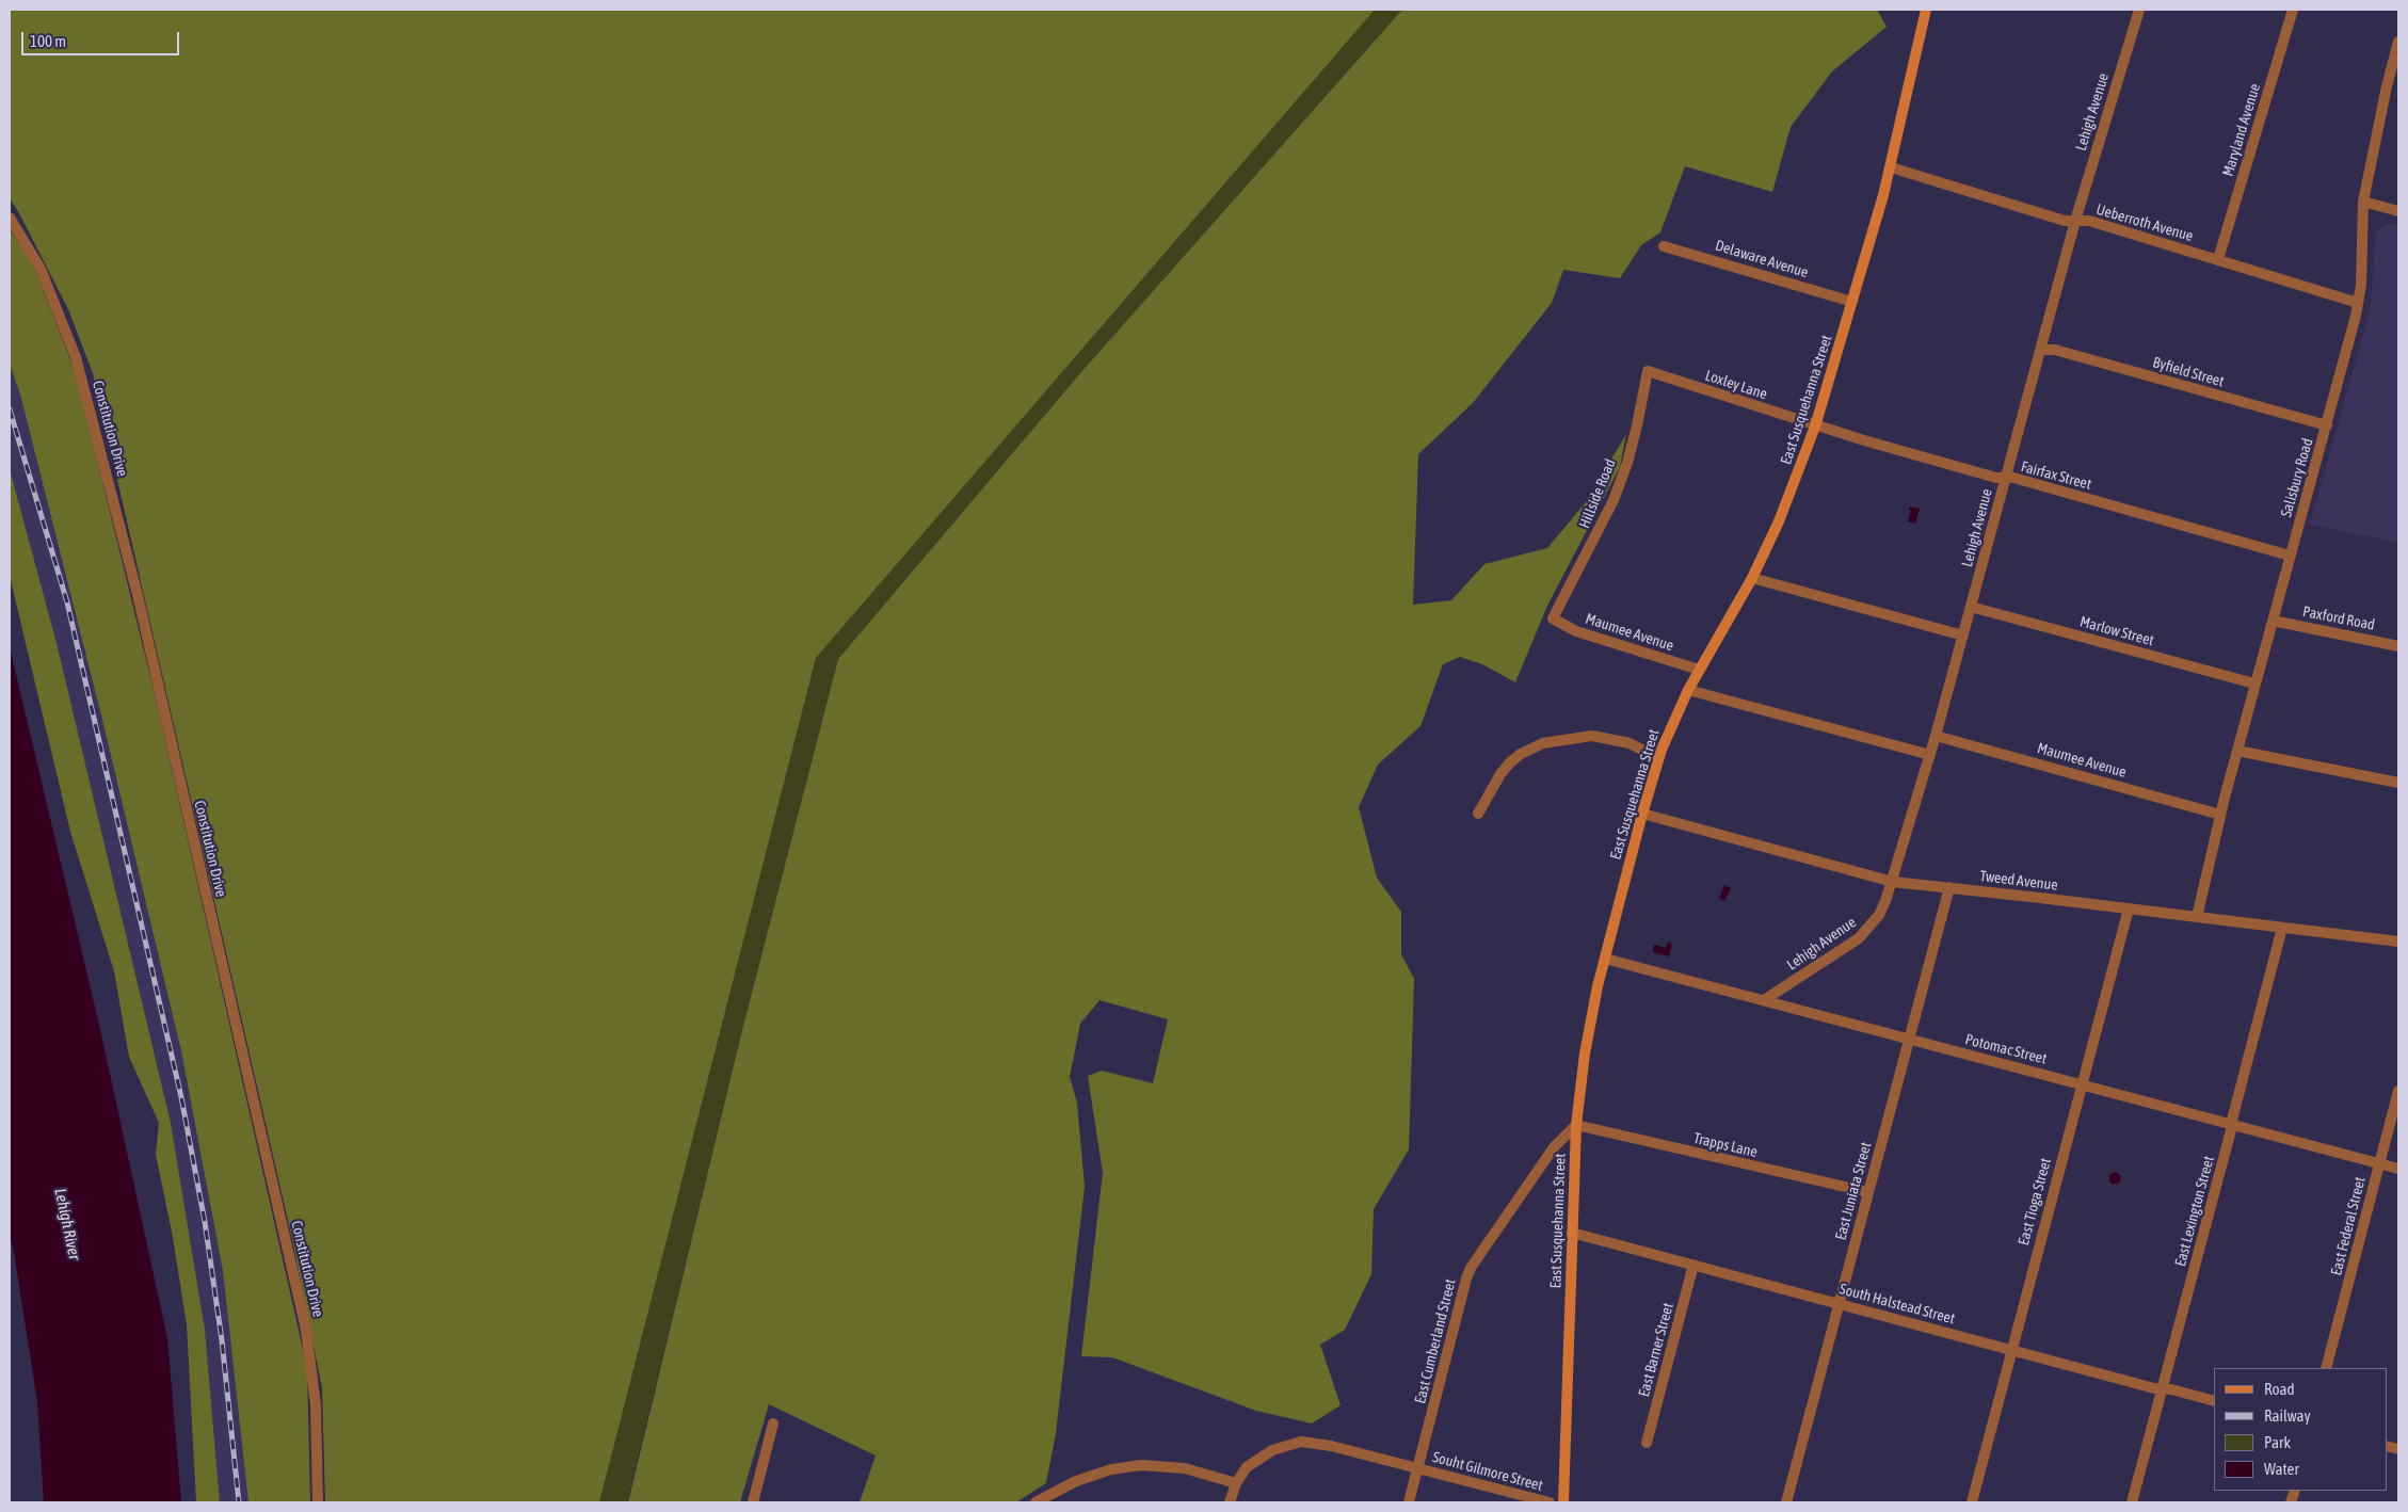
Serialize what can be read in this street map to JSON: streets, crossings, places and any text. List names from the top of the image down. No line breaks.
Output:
{"streets":{"main road":["East Susquehanna Street"],"street":["Lehigh Avenue","Maryland Avenue","Ueberroth Avenue","Delaware Avenue","Byfield Street","Loxley Lane","Constitution Drive","Fairfax Street","Salisbury Road","Hillside Road","Paxford Road","Marlow Street","Maumee Avenue","Tweed Avenue","Potomac Street","Trapps Lane","East Juniata Street","East Tioga Street","East Lexington Street","East Federal Street","South Halstead Street","East Cumberland Street","East Barner Street","Souht Gilmore Street"]},"crossings":[["Lehigh Avenue","Ueberroth Avenue"],["Lehigh Avenue","Byfield Street"],["Lehigh Avenue","Fairfax Street"],["Lehigh Avenue","Marlow Street"],["Lehigh Avenue","Maumee Avenue"],["Lehigh Avenue","Tweed Avenue"],["Lehigh Avenue","Potomac Street"],["Maryland Avenue","Ueberroth Avenue"],["Ueberroth Avenue","East Susquehanna Street"],["Ueberroth Avenue","Salisbury Road"],["Delaware Avenue","East Susquehanna Street"],["Byfield Street","Salisbury Road"],["Loxley Lane","East Susquehanna Street"],["Loxley Lane","Fairfax Street"],["Loxley Lane","Hillside Road"],["East Susquehanna Street","Fairfax Street"],["East Susquehanna Street","Maumee Avenue"],["East Susquehanna Street","Tweed Avenue"],["East Susquehanna Street","Potomac Street"],["East Susquehanna Street","Trapps Lane"],["East Susquehanna Street","South Halstead Street"],["East Susquehanna Street","East Cumberland Street"],["Fairfax Street","Salisbury Road"],["Salisbury Road","Paxford Road"],["Salisbury Road","Marlow Street"],["Salisbury Road","Maumee Avenue"],["Salisbury Road","Tweed Avenue"],["Hillside Road","Maumee Avenue"],["Tweed Avenue","East Juniata Street"],["Tweed Avenue","East Tioga Street"],["Tweed Avenue","East Lexington Street"],["Potomac Street","East Juniata Street"],["Potomac Street","East Tioga Street"],["Potomac Street","East Lexington Street"],["Potomac Street","East Federal Street"],["Trapps Lane","East Juniata Street"],["Trapps Lane","East Cumberland Street"],["East Juniata Street","South Halstead Street"],["East Tioga Street","South Halstead Street"],["East Lexington Street","South Halstead Street"],["South Halstead Street","East Barner Street"],["East Cumberland Street","Souht Gilmore Street"]],"water":["Lehigh River"],"legend":["Road","Railway","Park","Water"],"scale_bar":"100 m"}
